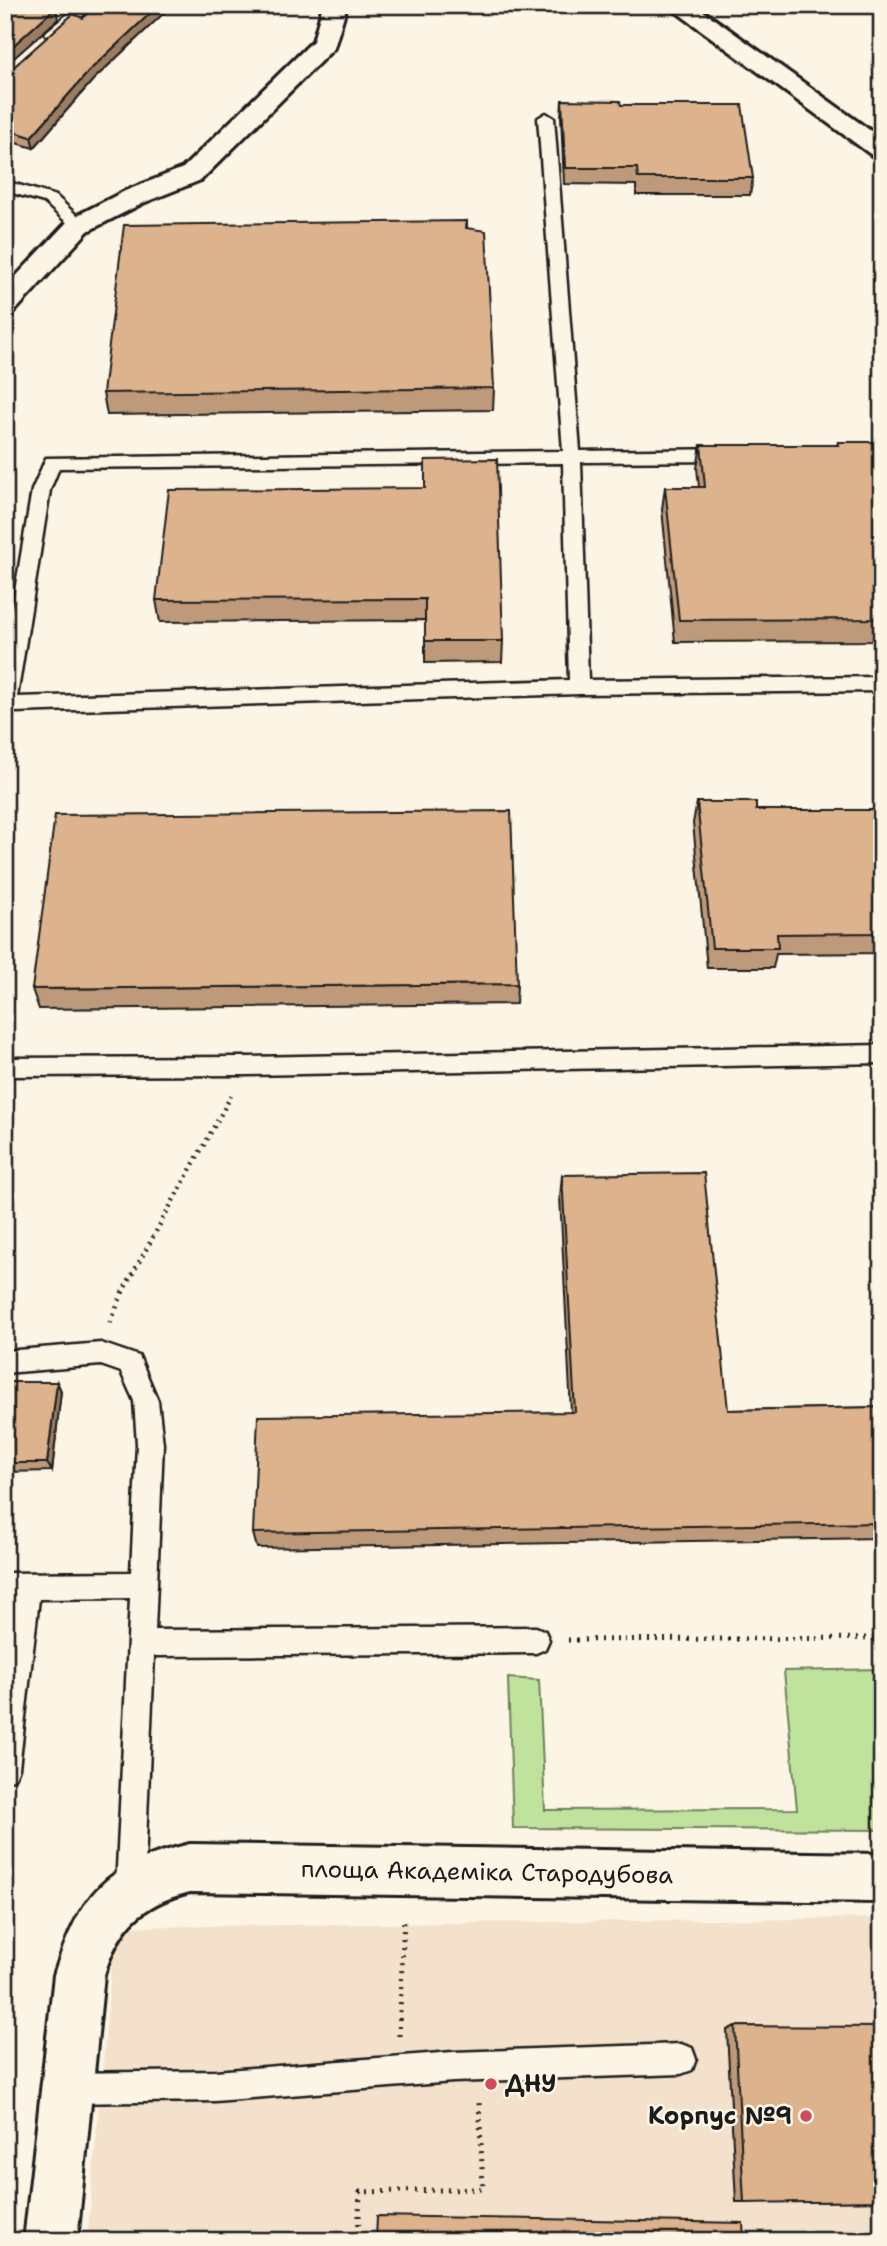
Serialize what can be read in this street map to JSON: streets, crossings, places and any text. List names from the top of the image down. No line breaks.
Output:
{"streets":{"street":["площа Академіка Стародубова"]},"places":["ДНУ","Корпус №9"]}
